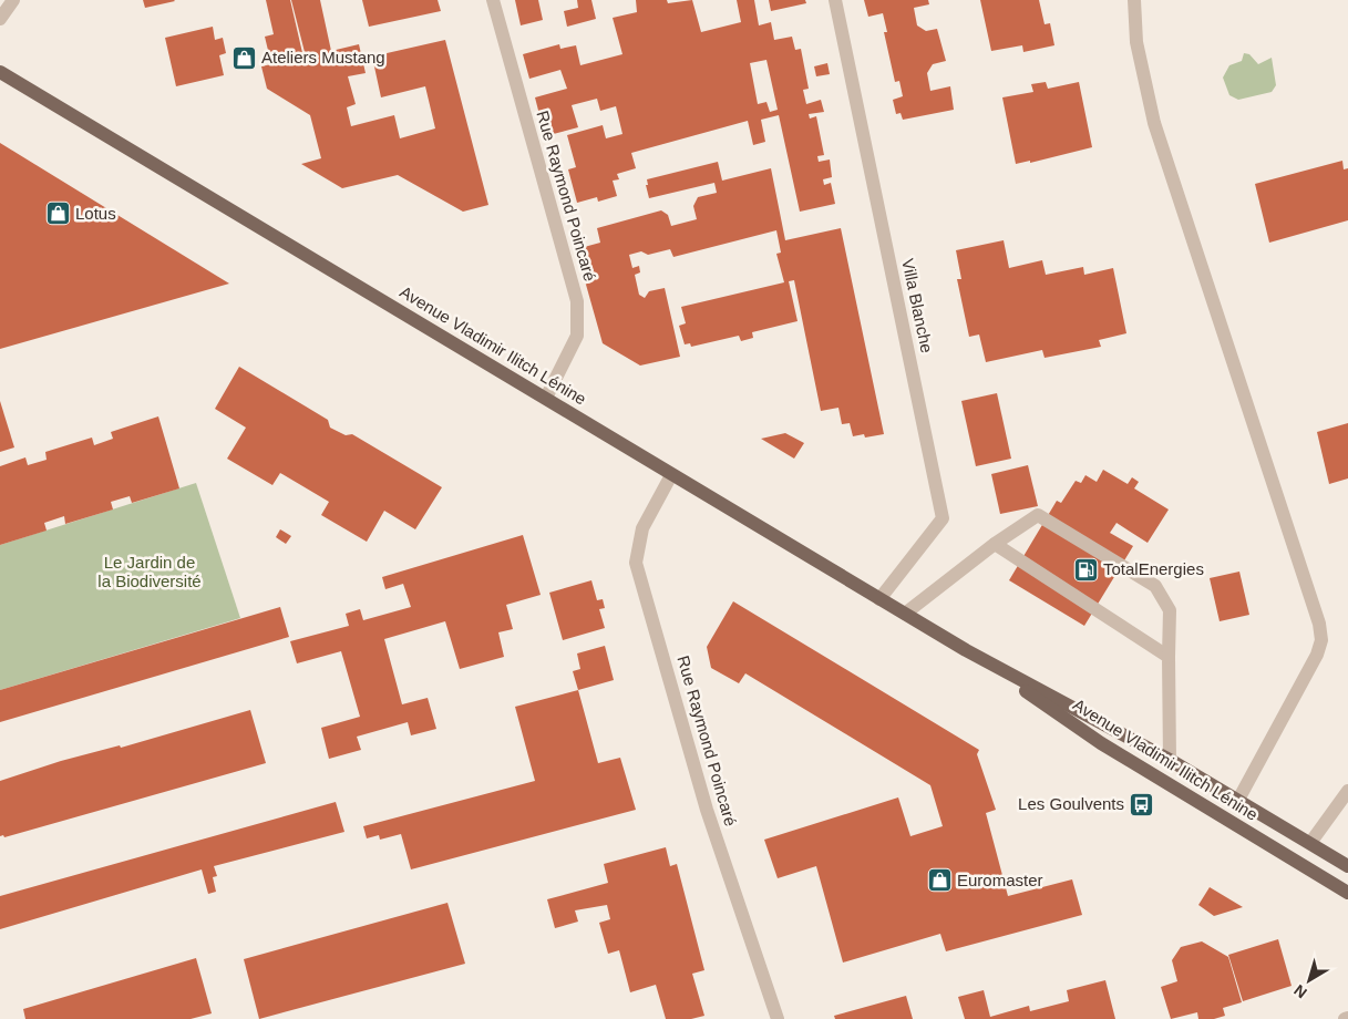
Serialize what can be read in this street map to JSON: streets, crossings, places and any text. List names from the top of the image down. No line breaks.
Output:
{"streets":{"main road":["Avenue Vladimir Ilitch Lénine"],"street":["Rue Raymond Poincaré","Villa Blanche"]},"crossings":[["Rue Raymond Poincaré","Avenue Vladimir Ilitch Lénine"],["Villa Blanche","Avenue Vladimir Ilitch Lénine"]],"parks":["Le Jardin de la Biodiversité"],"places":{"shop":["Ateliers Mustang","Lotus","Euromaster"],"fuel station":["TotalEnergies"],"bus stop":["Les Goulvents"]},"north":"bottom left"}
